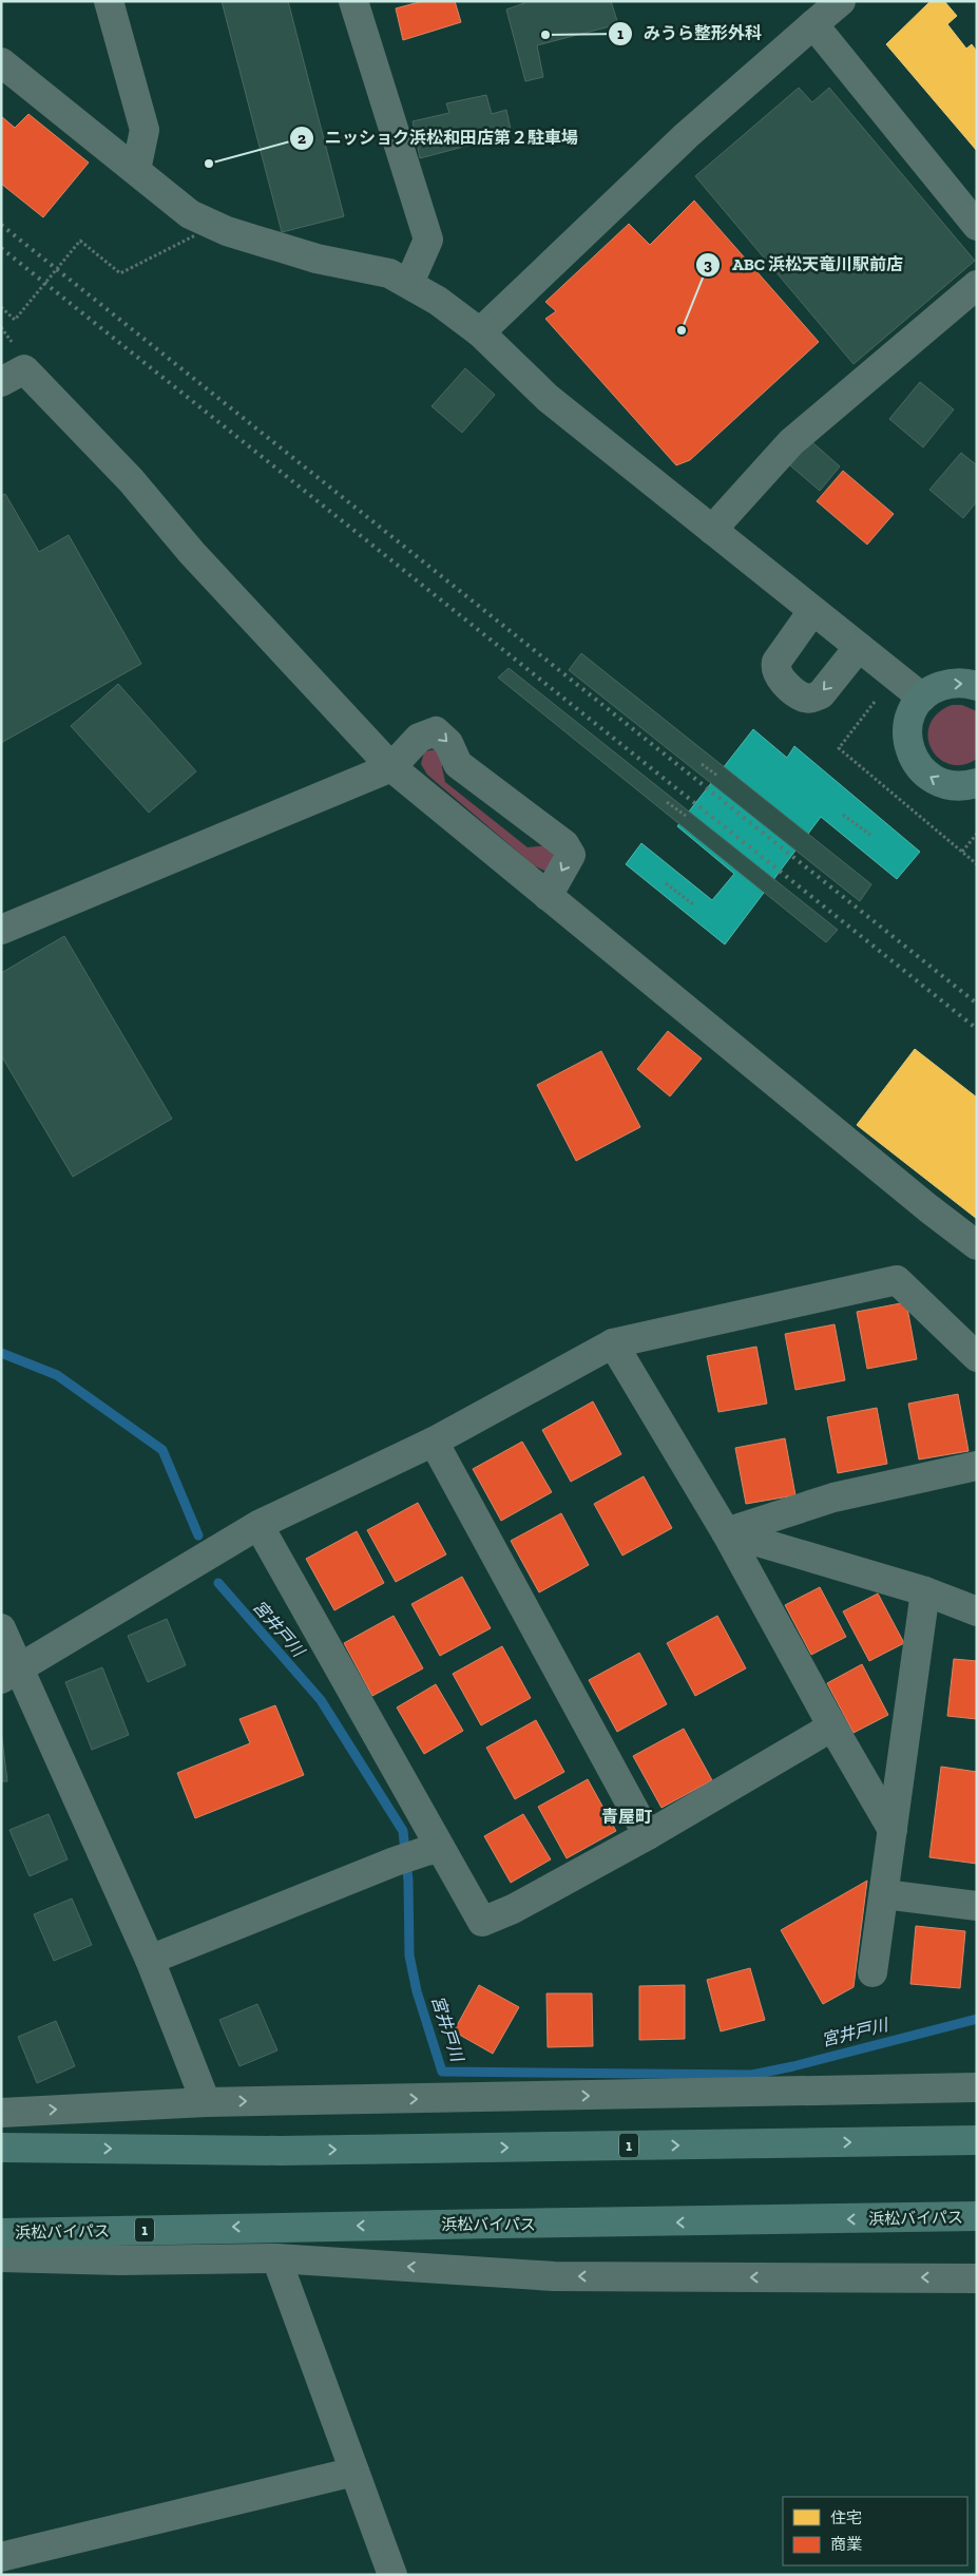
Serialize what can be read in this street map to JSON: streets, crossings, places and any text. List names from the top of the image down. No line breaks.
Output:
{"streets":{"highway":["1","浜松バイパス"]},"districts":["青屋町"],"water":["宮井戸川"],"places":["みうら整形外科","ニッショク浜松和田店第２駐車場","ABC 浜松天竜川駅前店"],"legend":["住宅","商業"]}
